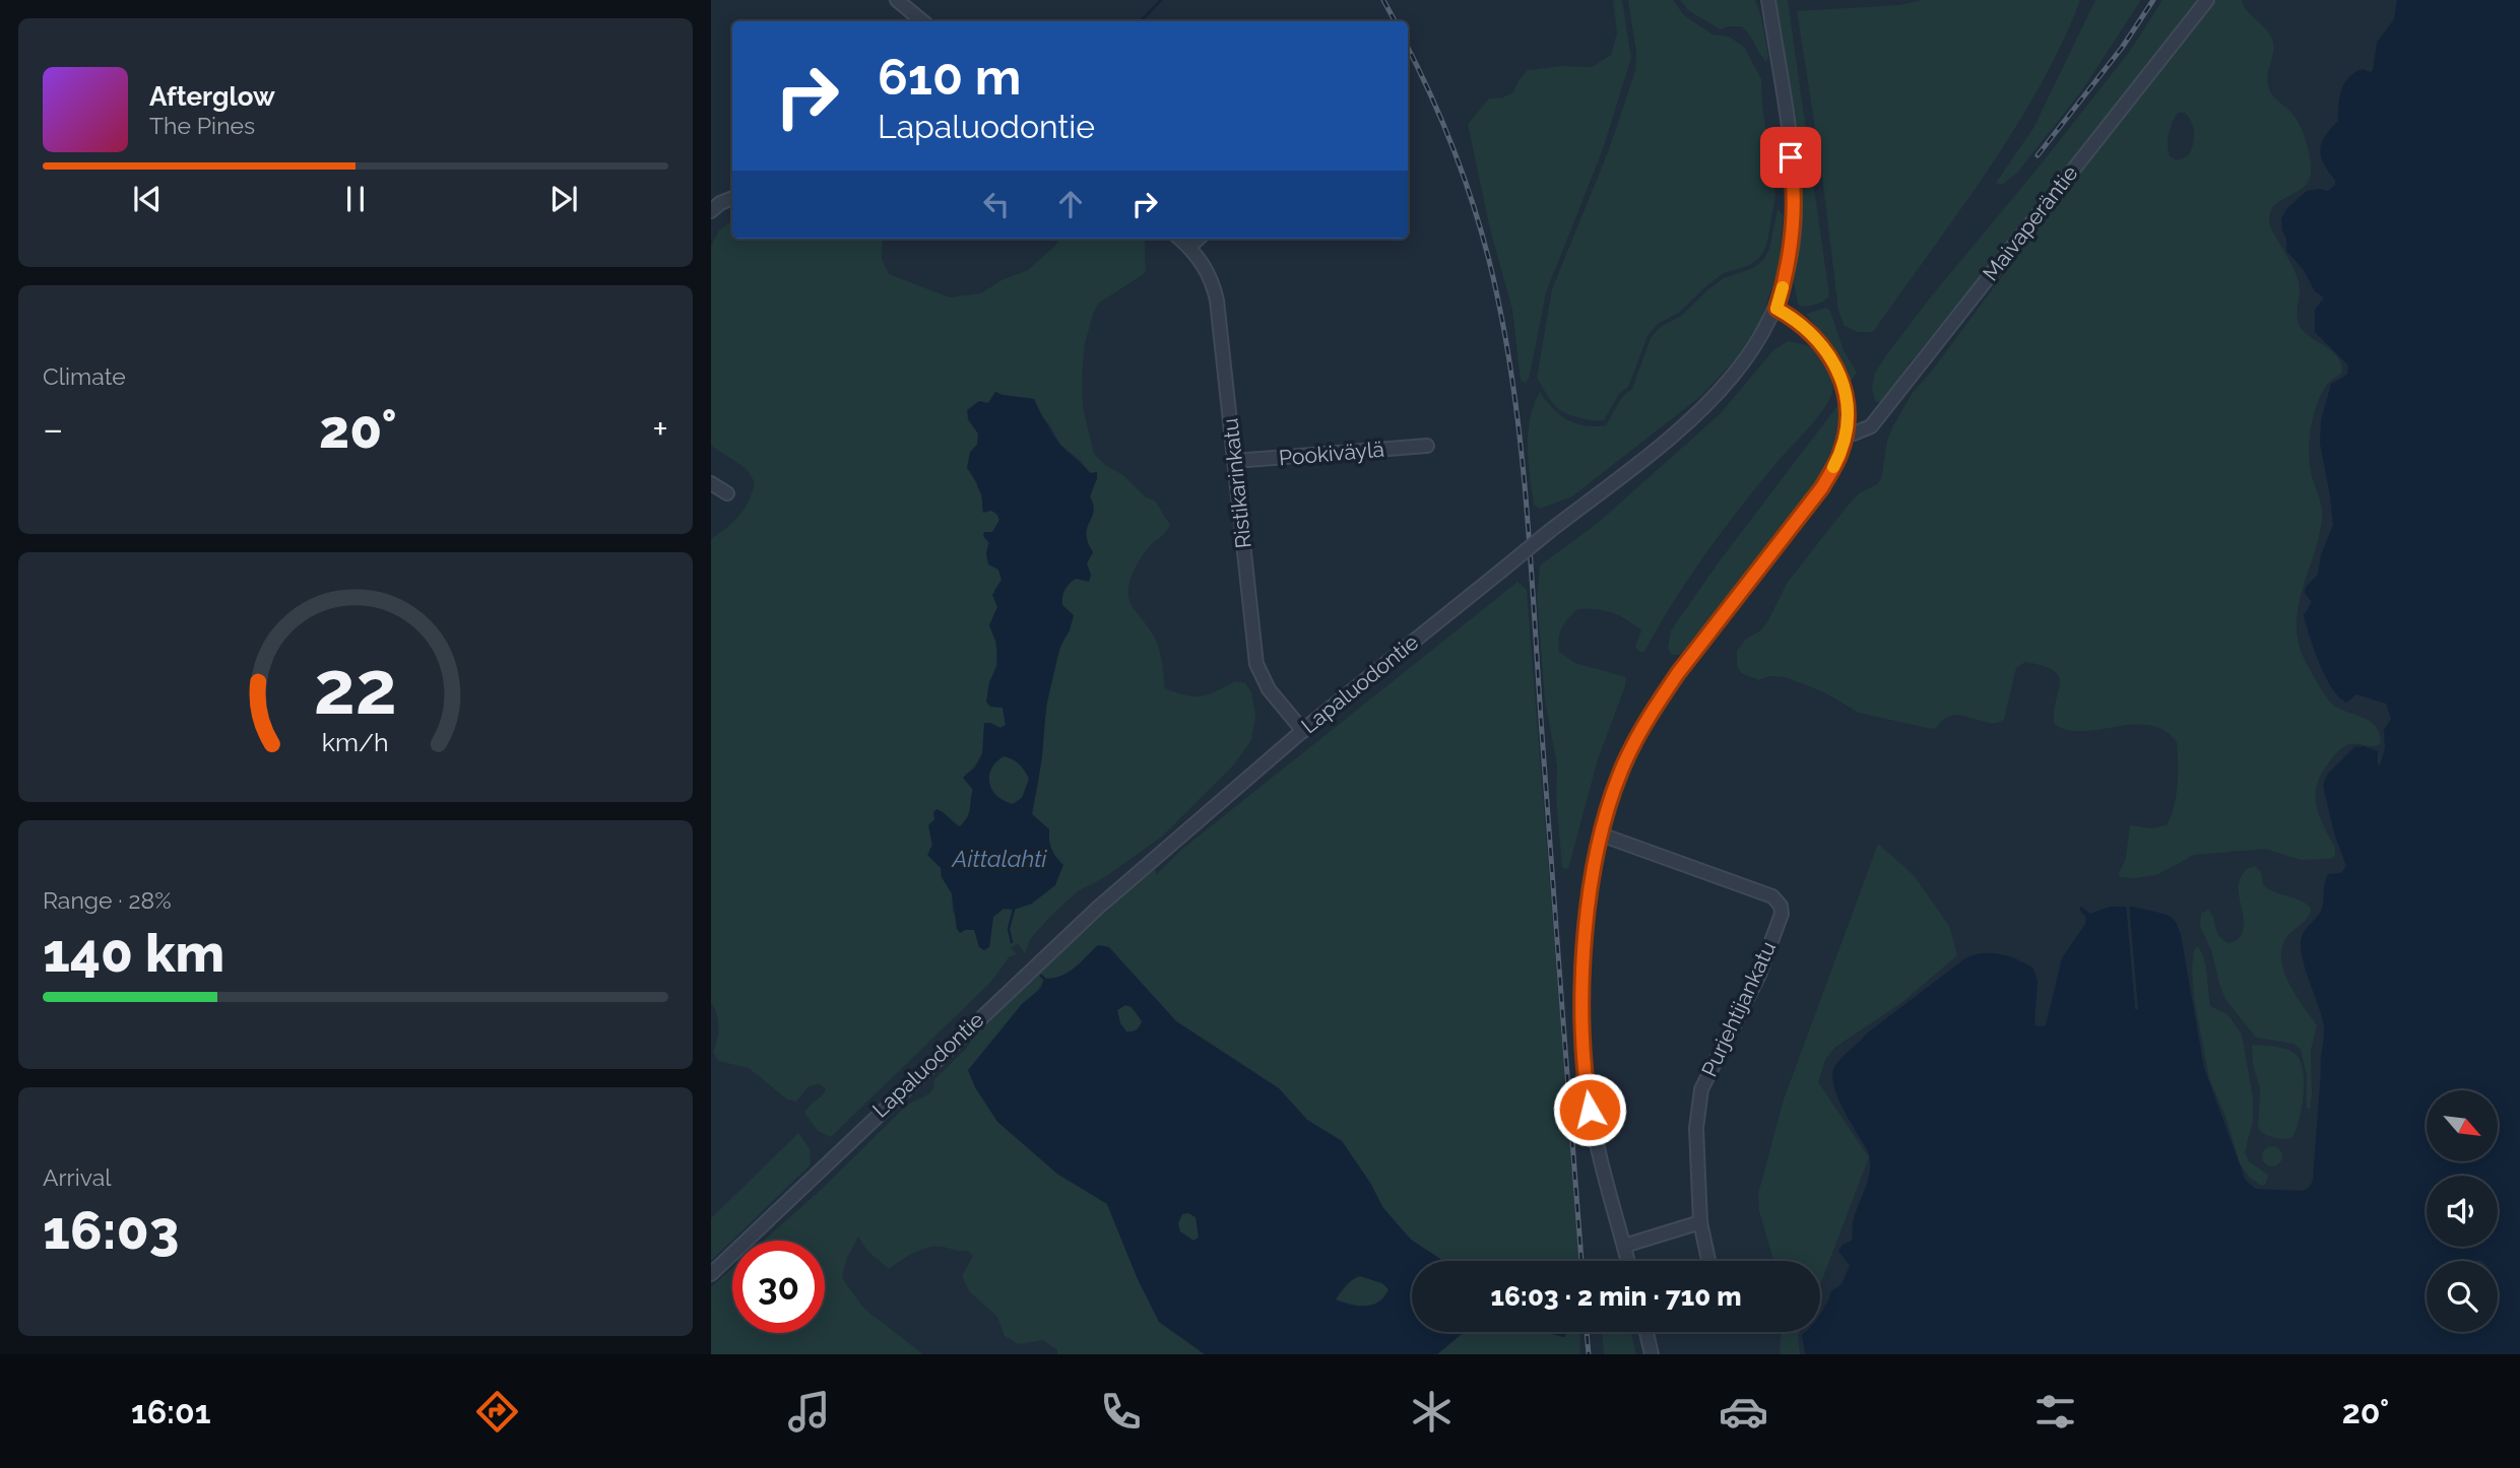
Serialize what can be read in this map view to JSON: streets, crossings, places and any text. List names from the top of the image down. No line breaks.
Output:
{"streets":{"street":["Maivaperäntie","Pookiväylä","Ristikarinkatu","Lapaluodontie","Purjehtijankatu"]},"crossings":[["Pookiväylä","Ristikarinkatu"],["Ristikarinkatu","Lapaluodontie"]],"water":["Aittalahti"],"north":"bottom right","page":{"turn":["610 m","Lapaluodontie"],"song":["Afterglow","The Pines"],"tile":["Climate",["Range · 28%","140 km"],["Arrival","16:03"]],"heat":["−","20°","+"],"limit":"30","trip":"16:03 · 2 min · 710 m","tabs":["16:01","20°"],"gauge":["22","km/h"]}}
